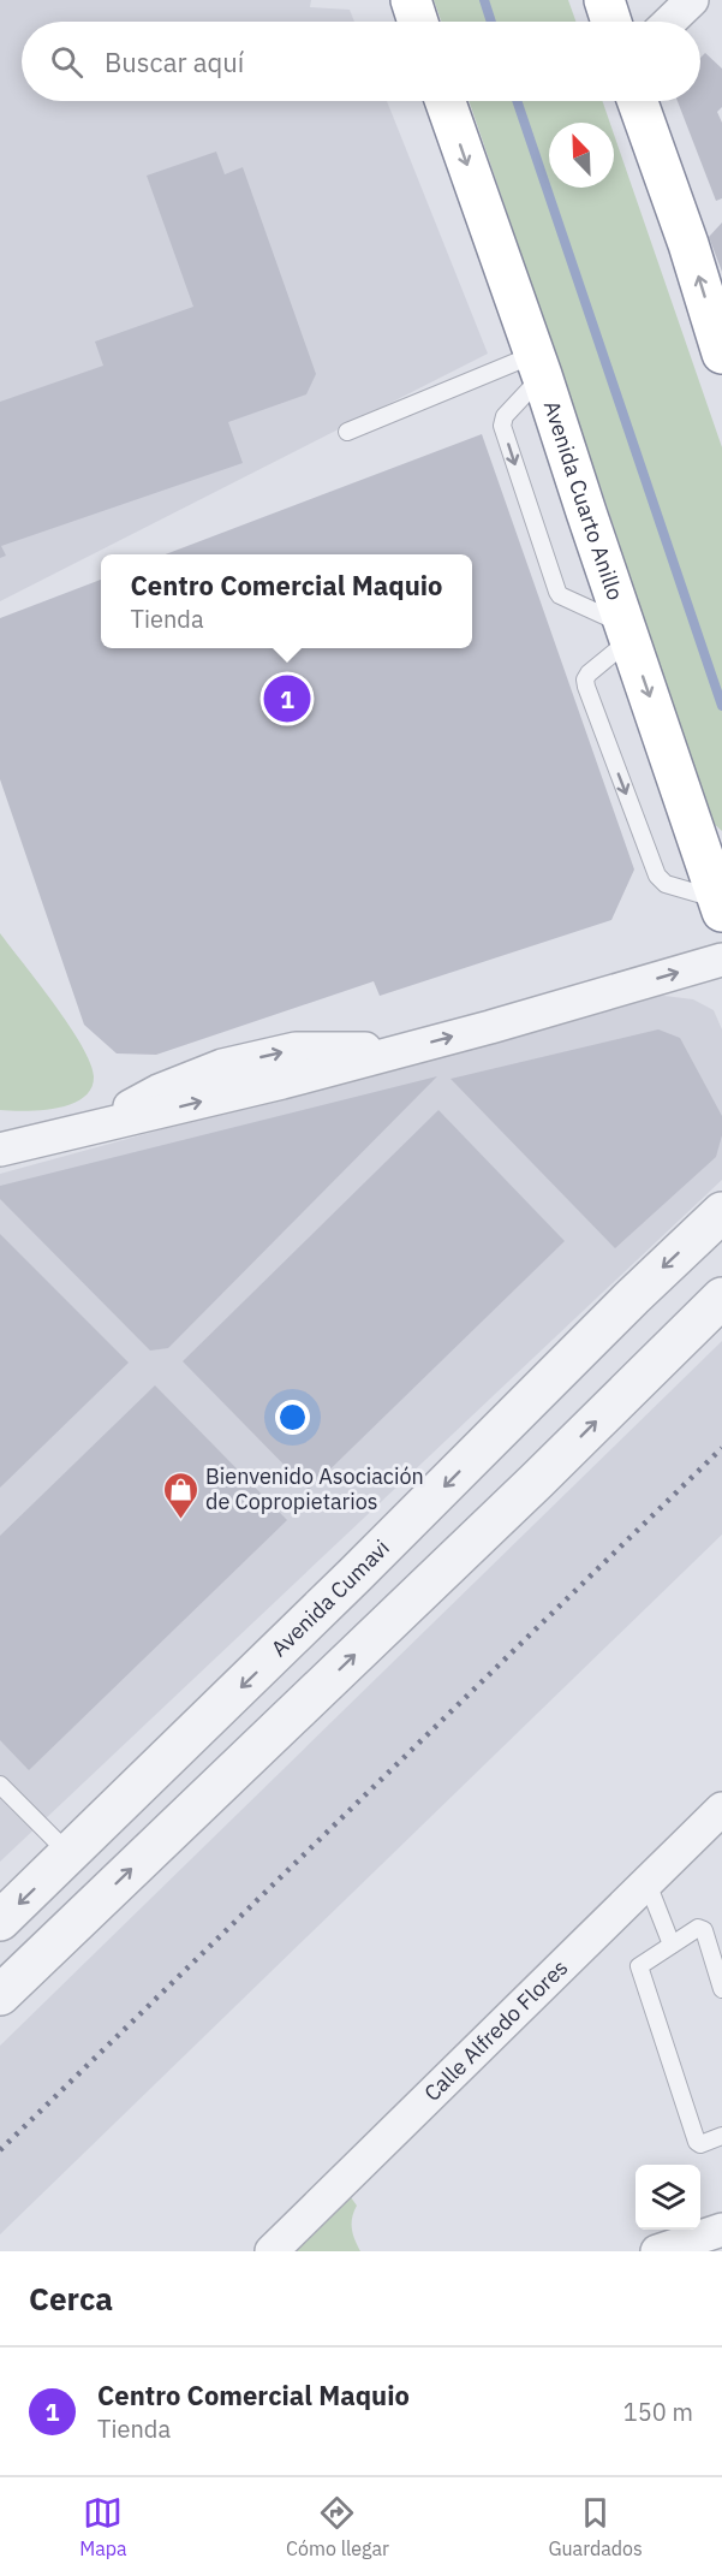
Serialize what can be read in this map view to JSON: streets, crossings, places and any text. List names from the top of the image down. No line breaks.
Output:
{"streets":{"highway":["Avenida Cuarto Anillo"],"street":["Avenida Cumavi","Calle Alfredo Flores"]},"places":{"shop":["Bienvenido Asociación de Copropietarios"]},"north":"top left","page":{"search":"Buscar aquí","popup":["Centro Comercial Maquio","Tienda"],"pins":"1","heading":"Cerca","list":[{"mark":"1","name":"Centro Comercial Maquio","note":"Tienda","value":"150 m"}],"nav":["Mapa","Cómo llegar","Guardados"]}}
